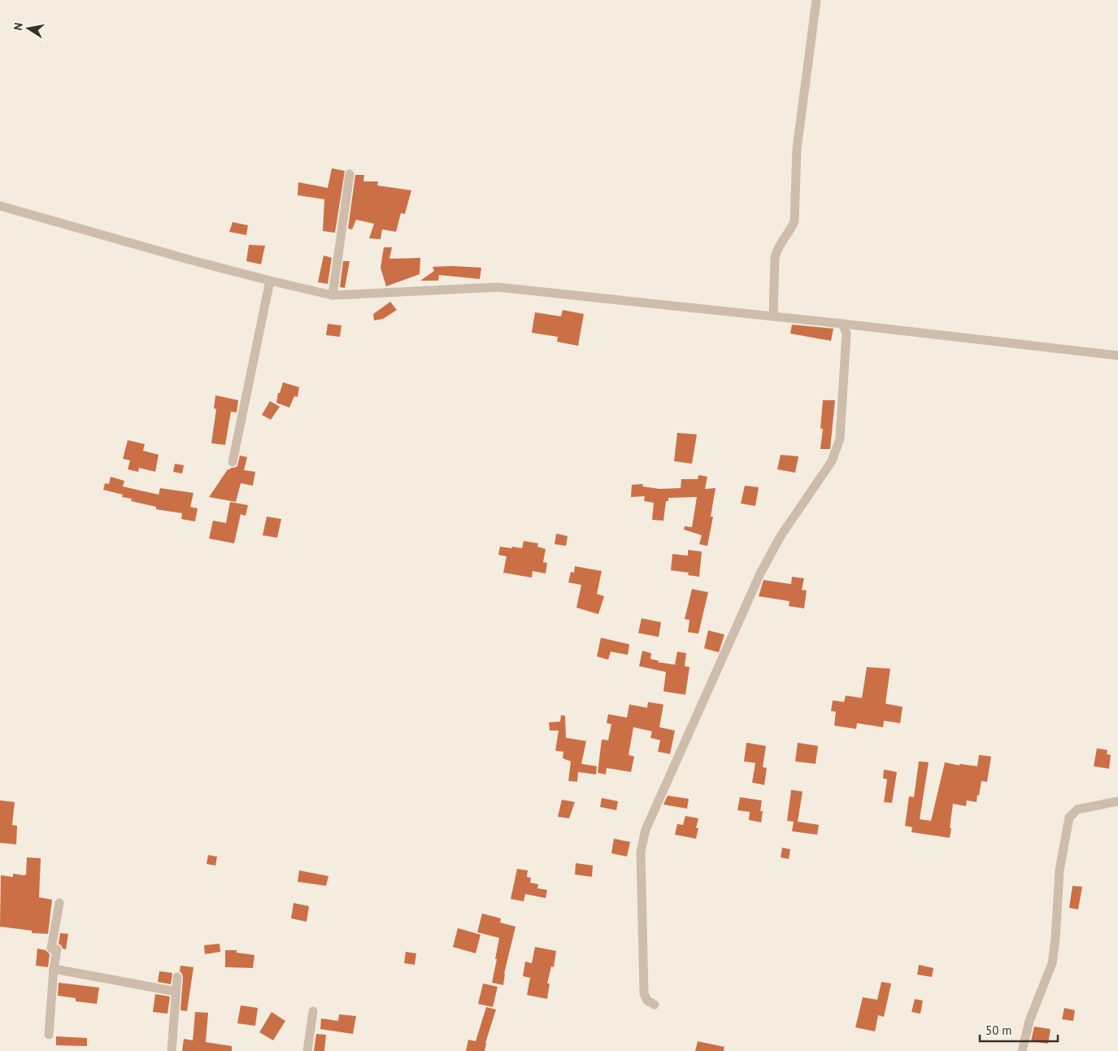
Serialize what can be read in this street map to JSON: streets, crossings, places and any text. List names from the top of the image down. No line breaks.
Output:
{"scale_bar":"50 m","north":"left"}
